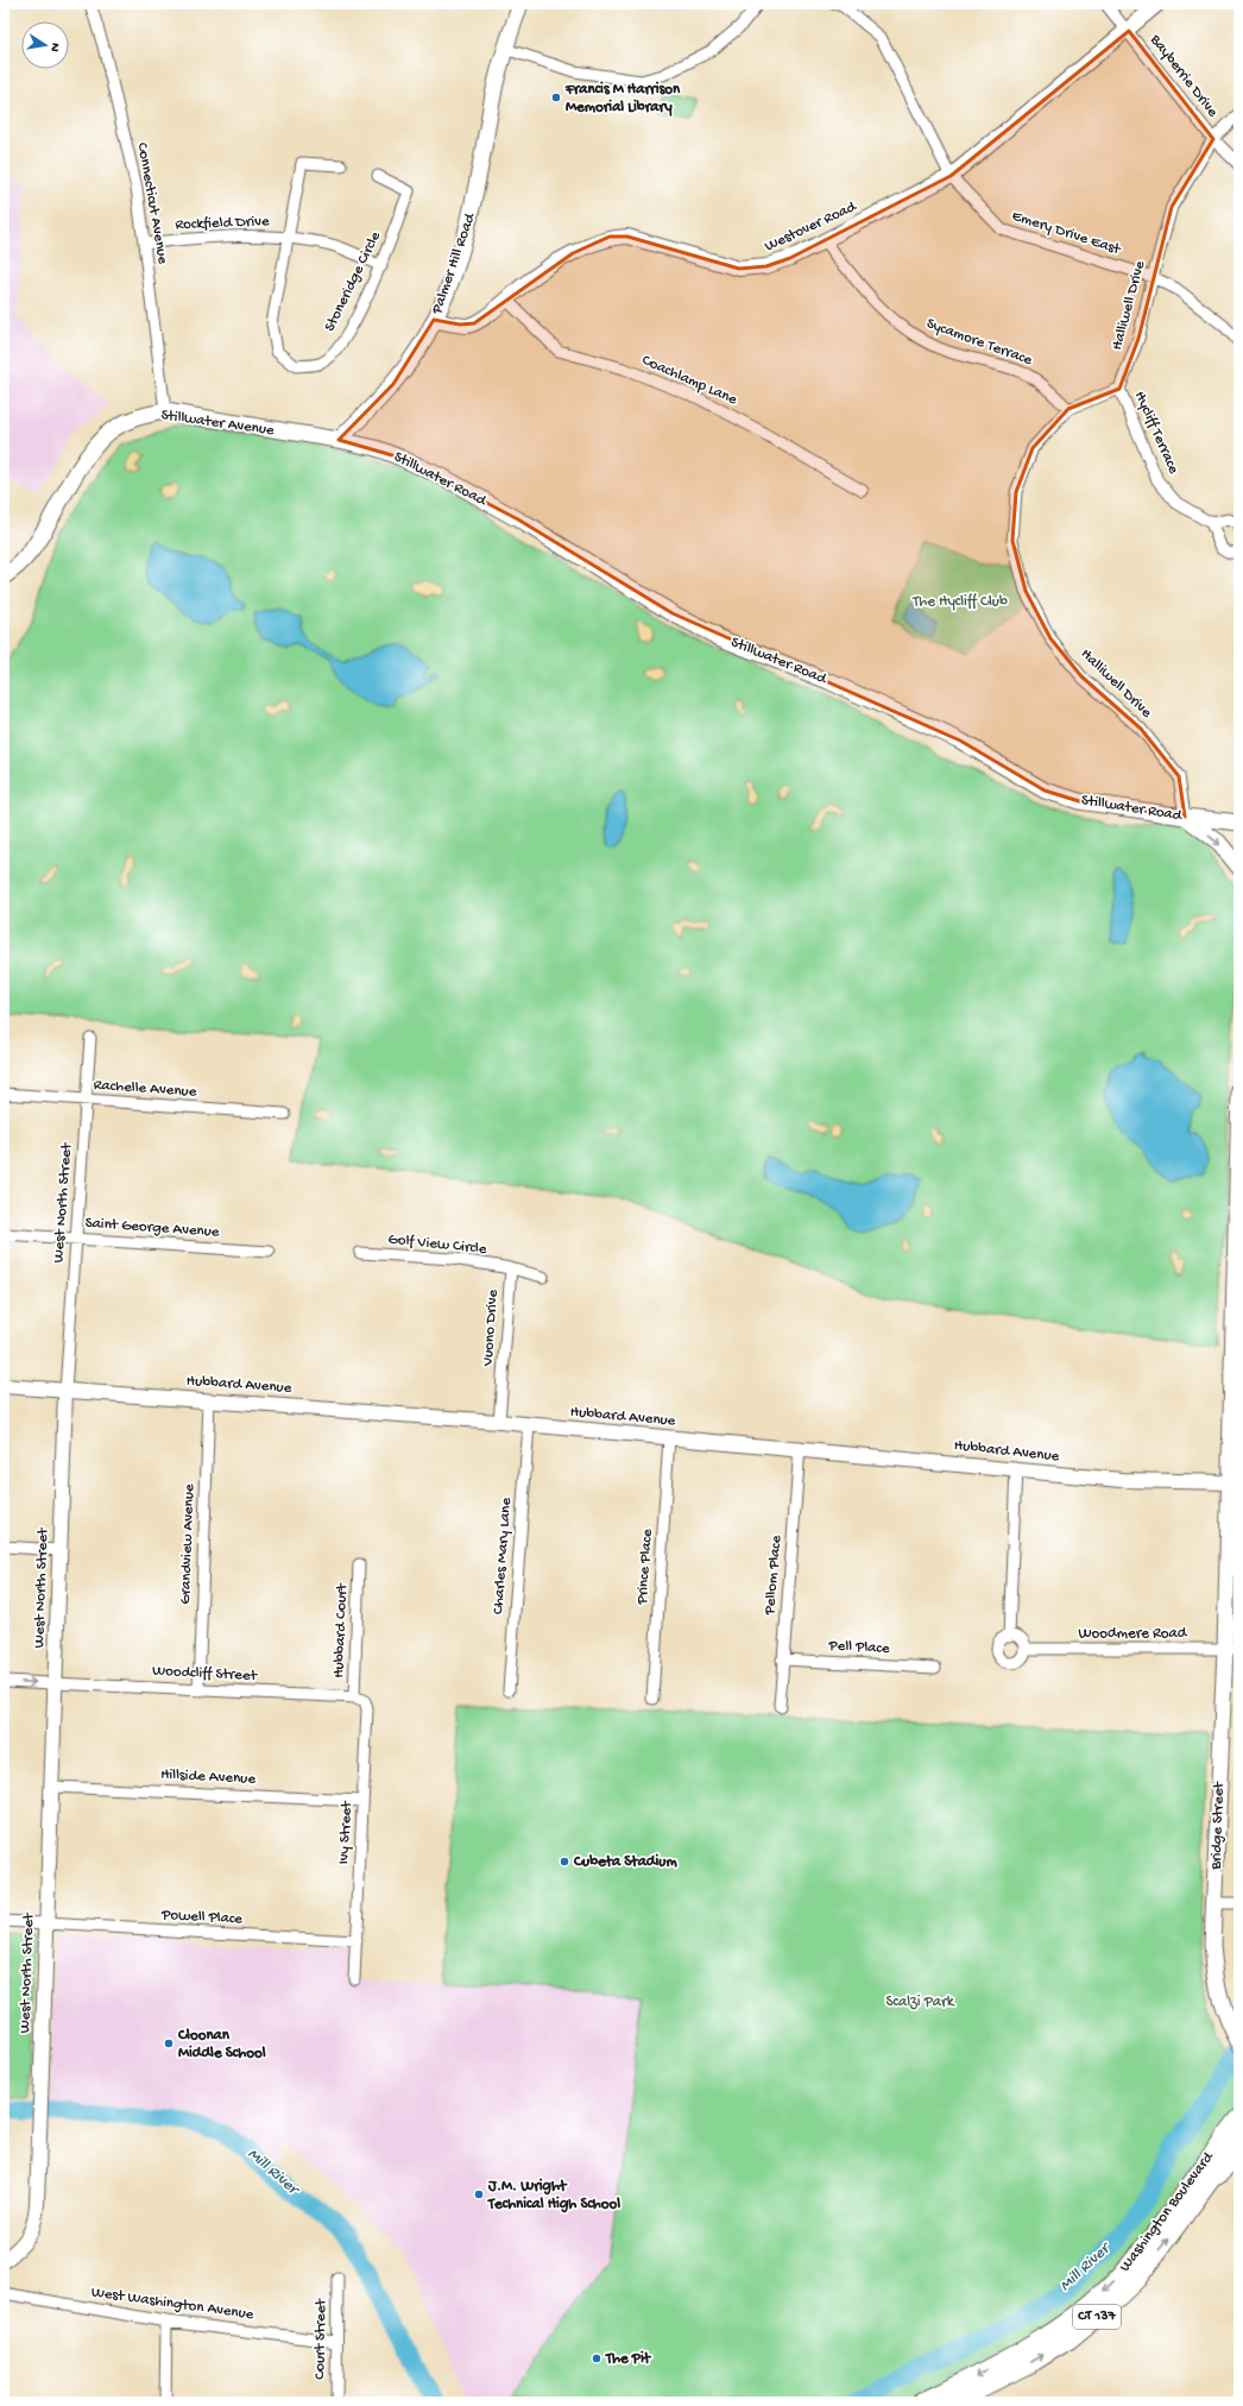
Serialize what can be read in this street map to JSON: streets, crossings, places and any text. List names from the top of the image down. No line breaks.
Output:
{"streets":{"main road":["Palmer Hill Road","Stillwater Avenue","Stillwater Road","Bridge Street","Washington Boulevard","CT 137"],"street":["Bayberrie Drive","Connecticut Avenue","Rockfield Drive","Westover Road","Emery Drive East","Stoneridge Circle","Halliwell Drive","Sycamore Terrace","Coachlamp Lane","Hycliff Terrace","Rachelle Avenue","West North Street","Saint George Avenue","Golf View Circle","Vuono Drive","Hubbard Avenue","Grandview Avenue","Charles Mary Lane","Prince Place","Pellom Place","Hubbard Court","Woodmere Road","Pell Place","Woodcliff Street","Hillside Avenue","Ivy Street","Powell Place","West Washington Avenue","Court Street"]},"crossings":[["Bayberrie Drive","Westover Road"],["Bayberrie Drive","Halliwell Drive"],["Connecticut Avenue","Rockfield Drive"],["Connecticut Avenue","Stillwater Avenue"],["Rockfield Drive","Stoneridge Circle"],["Westover Road","Emery Drive East"],["Westover Road","Palmer Hill Road"],["Westover Road","Sycamore Terrace"],["Westover Road","Coachlamp Lane"],["Emery Drive East","Halliwell Drive"],["Palmer Hill Road","Stillwater Avenue"],["Palmer Hill Road","Stillwater Road"],["Halliwell Drive","Sycamore Terrace"],["Halliwell Drive","Hycliff Terrace"],["Halliwell Drive","Stillwater Road"],["Stillwater Avenue","Stillwater Road"],["Rachelle Avenue","West North Street"],["West North Street","Saint George Avenue"],["West North Street","Hubbard Avenue"],["West North Street","Woodcliff Street"],["West North Street","Hillside Avenue"],["West North Street","Powell Place"],["Golf View Circle","Vuono Drive"],["Vuono Drive","Hubbard Avenue"],["Hubbard Avenue","Grandview Avenue"],["Hubbard Avenue","Charles Mary Lane"],["Hubbard Avenue","Prince Place"],["Hubbard Avenue","Pellom Place"],["Hubbard Avenue","Bridge Street"],["Grandview Avenue","Woodcliff Street"],["Pellom Place","Pell Place"],["Hubbard Court","Woodcliff Street"],["Hubbard Court","Ivy Street"],["Woodmere Road","Bridge Street"],["Woodcliff Street","Ivy Street"],["Hillside Avenue","Ivy Street"],["Ivy Street","Powell Place"],["West Washington Avenue","Court Street"]],"water":["Mill River"],"parks":["The Hycliff Club","Scalzi Park"],"places":["Francis M Harrison Memorial Library","Cubeta Stadium","Cloonan Middle School","J.M. Wright Technical High School","The Pit"],"north":"right"}
